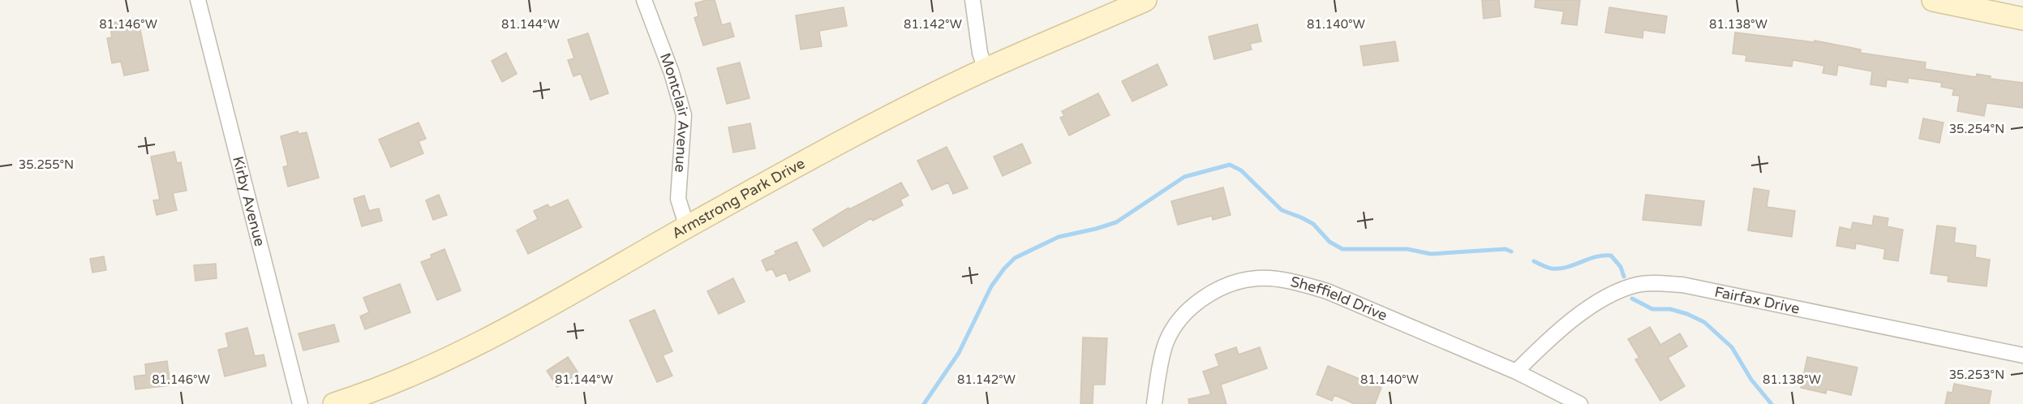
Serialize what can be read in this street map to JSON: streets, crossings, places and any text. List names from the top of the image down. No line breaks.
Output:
{"streets":{"main road":["Armstrong Park Drive"],"street":["Montclair Avenue","Kirby Avenue","Sheffield Drive","Fairfax Drive"]},"crossings":[["Montclair Avenue","Armstrong Park Drive"],["Sheffield Drive","Fairfax Drive"]],"coordinates":["81.146°W","81.144°W","81.142°W","81.140°W","81.138°W","35.254°N","35.255°N","35.253°N"]}
